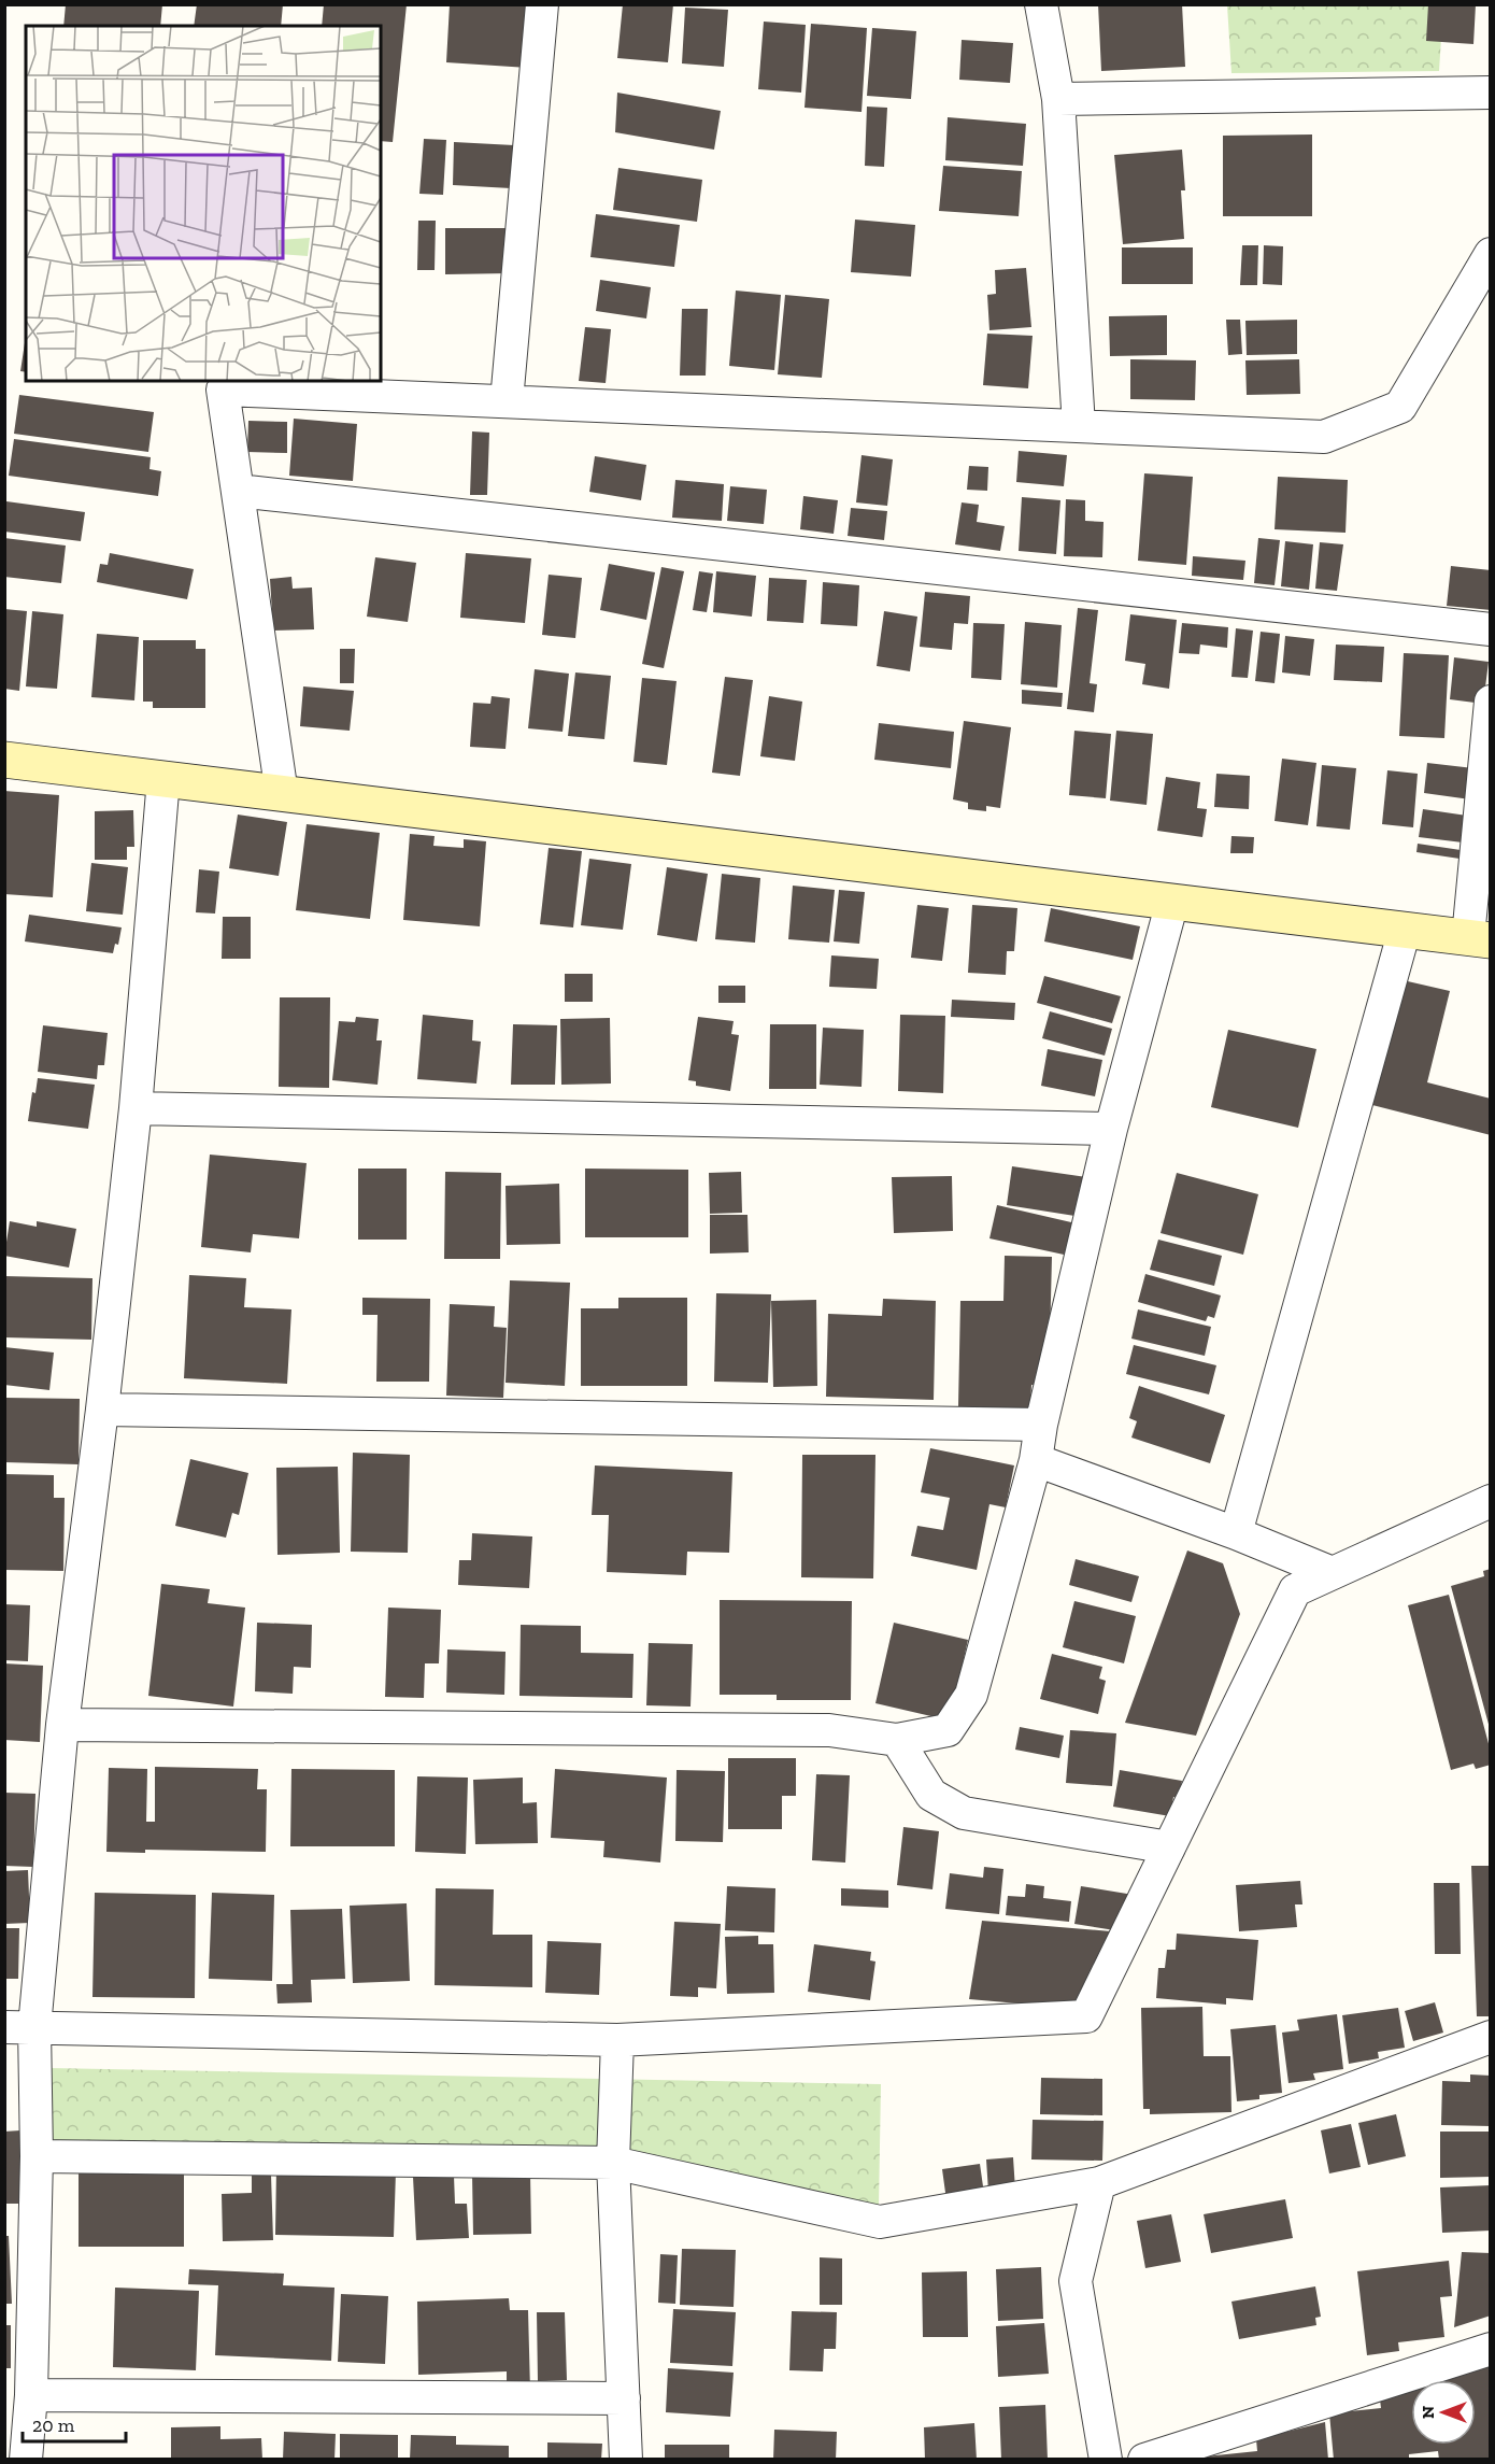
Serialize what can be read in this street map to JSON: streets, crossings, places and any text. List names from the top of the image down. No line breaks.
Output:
{"scale_bar":"20 m","north":"left"}
